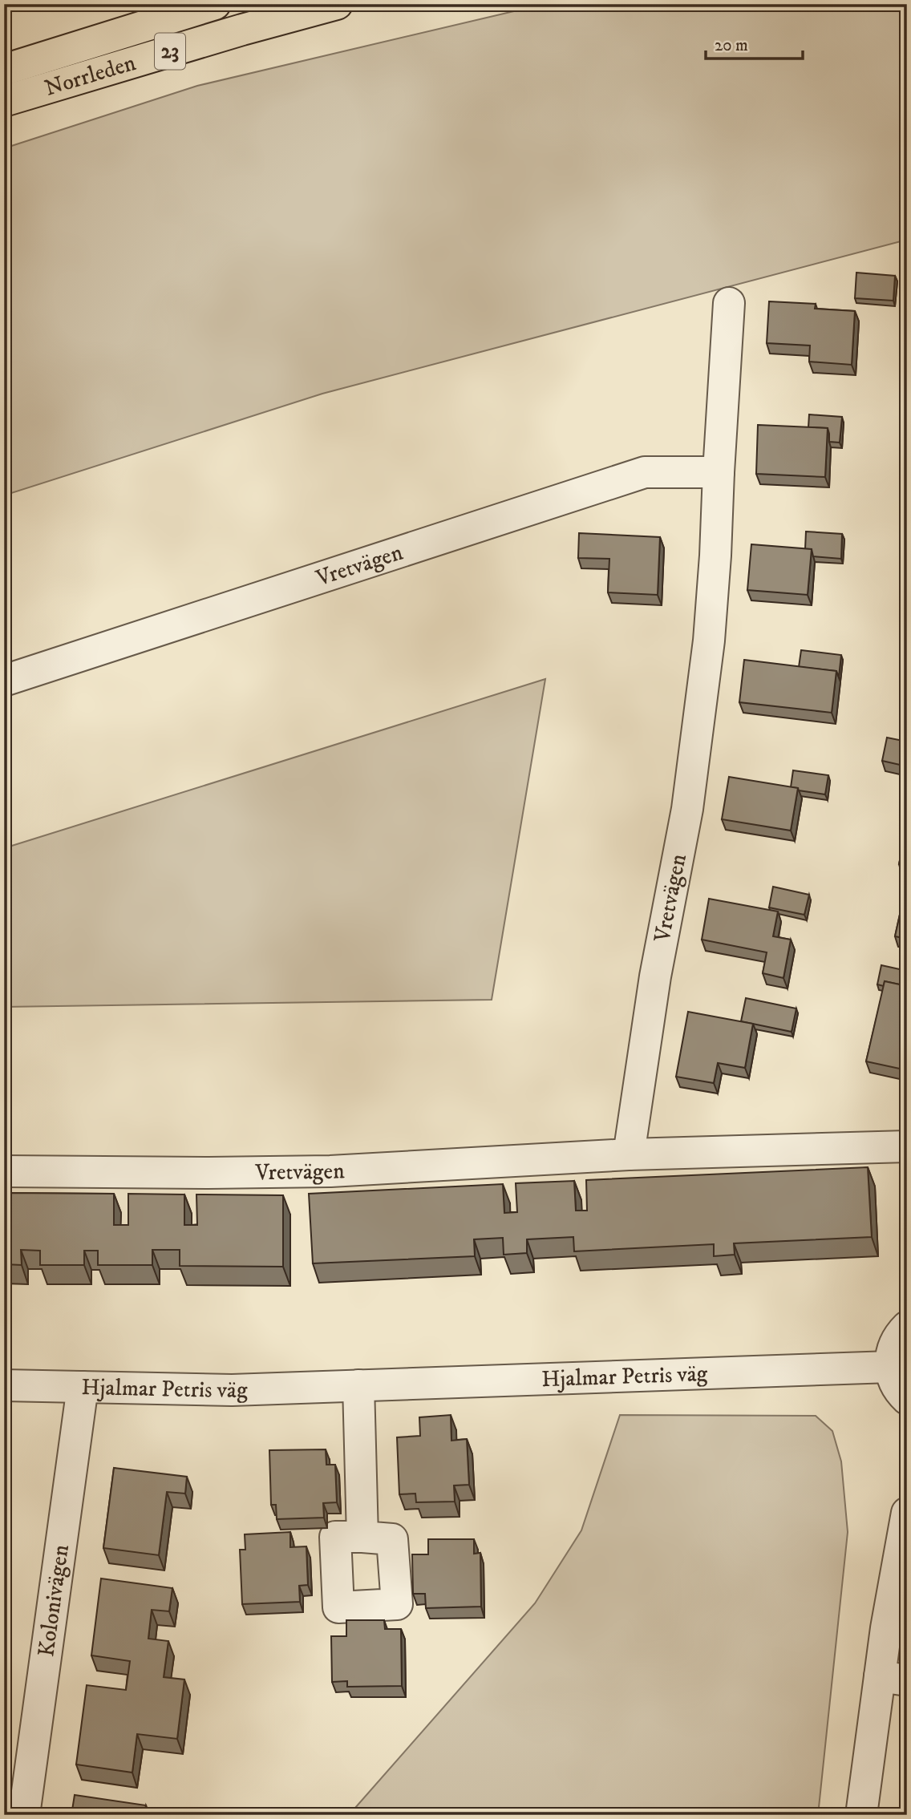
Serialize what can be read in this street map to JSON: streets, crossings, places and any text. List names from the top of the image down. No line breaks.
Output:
{"streets":{"highway":["23","Norrleden"],"street":["Vretvägen","Hjalmar Petris väg","Kolonivägen"]},"crossings":[["Hjalmar Petris väg","Kolonivägen"]],"scale_bar":"20 m"}
